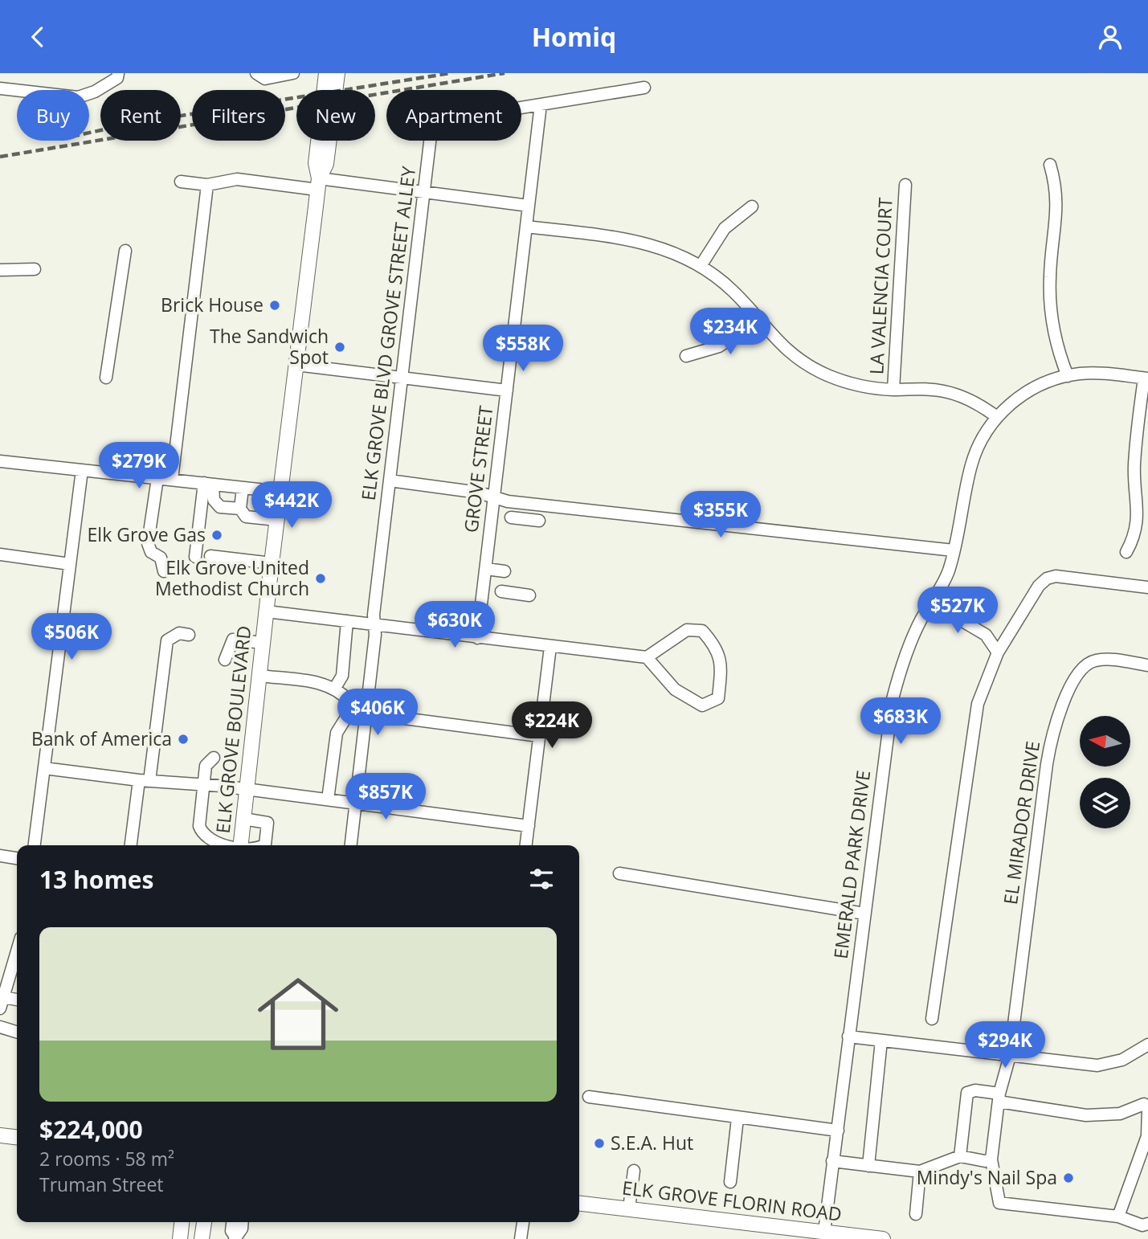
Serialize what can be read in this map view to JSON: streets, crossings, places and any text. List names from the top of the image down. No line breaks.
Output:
{"streets":{"main road":["ELK GROVE BOULEVARD","ELK GROVE FLORIN ROAD"],"street":["LA VALENCIA COURT","ELK GROVE BLVD GROVE STREET ALLEY","GROVE STREET","EL MIRADOR DRIVE","EMERALD PARK DRIVE"]},"crossings":[["ELK GROVE BLVD GROVE STREET ALLEY","GROVE STREET"],["EMERALD PARK DRIVE","ELK GROVE FLORIN ROAD"]],"places":["Brick House","The Sandwich Spot","Elk Grove Gas","Elk Grove United Methodist Church","Bank of America","S.E.A. Hut","Mindy's Nail Spa"],"north":"left","page":{"header":"Homiq","chip":["Buy","Rent","Filters","New","Apartment"],"price":["$234K","$558K","$279K","$442K","$355K","$527K","$630K","$506K","$406K","$683K","$224K","$857K","$294K"],"heading":"13 homes","list":[{"name":"$224,000","note":"2 rooms · 58 m² · Truman Street"}]}}
